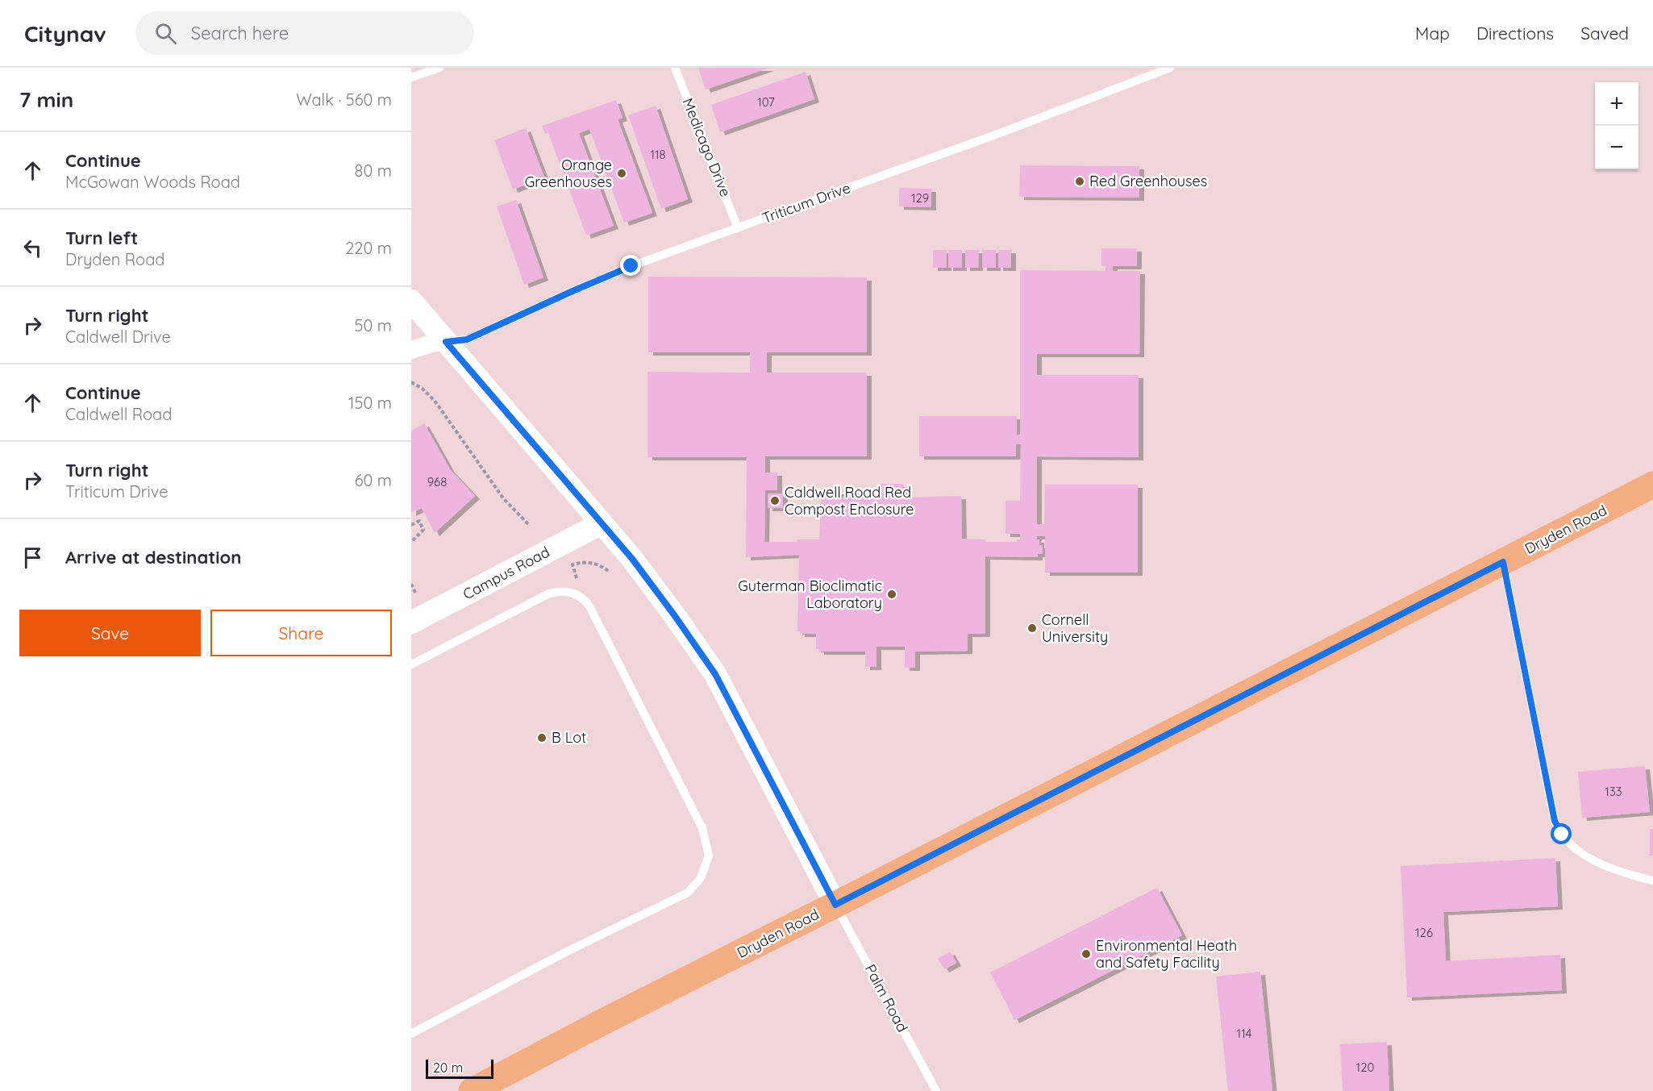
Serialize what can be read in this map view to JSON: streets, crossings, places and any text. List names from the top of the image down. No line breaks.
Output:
{"streets":{"main road":["Dryden Road"],"street":["Campus Road"],"lane":["Medicago Drive","Triticum Drive","Palm Road"]},"crossings":[["Medicago Drive","Triticum Drive"],["Dryden Road","Palm Road"]],"places":["Orange Greenhouses","Red Greenhouses","Caldwell Road Red Compost Enclosure","Guterman Bioclimatic Laboratory","Cornell University","B Lot","Environmental Heath and Safety Facility"],"house_numbers":["107","118","129","968","133","126","114","120"],"scale_bar":"20 m","page":{"header":"Citynav","search":"Search here","nav":["Map","Directions","Saved"],"heading":["7 min","Walk · 560 m"],"map_buttons":["+","−"],"list":[["Continue","McGowan Woods Road","80 m"],["Turn left","Dryden Road","220 m"],["Turn right","Caldwell Drive","50 m"],["Continue","Caldwell Road","150 m"],["Turn right","Triticum Drive","60 m"],"Arrive at destination"],"buttons":["Save","Share"],"scale":"20 m"}}
